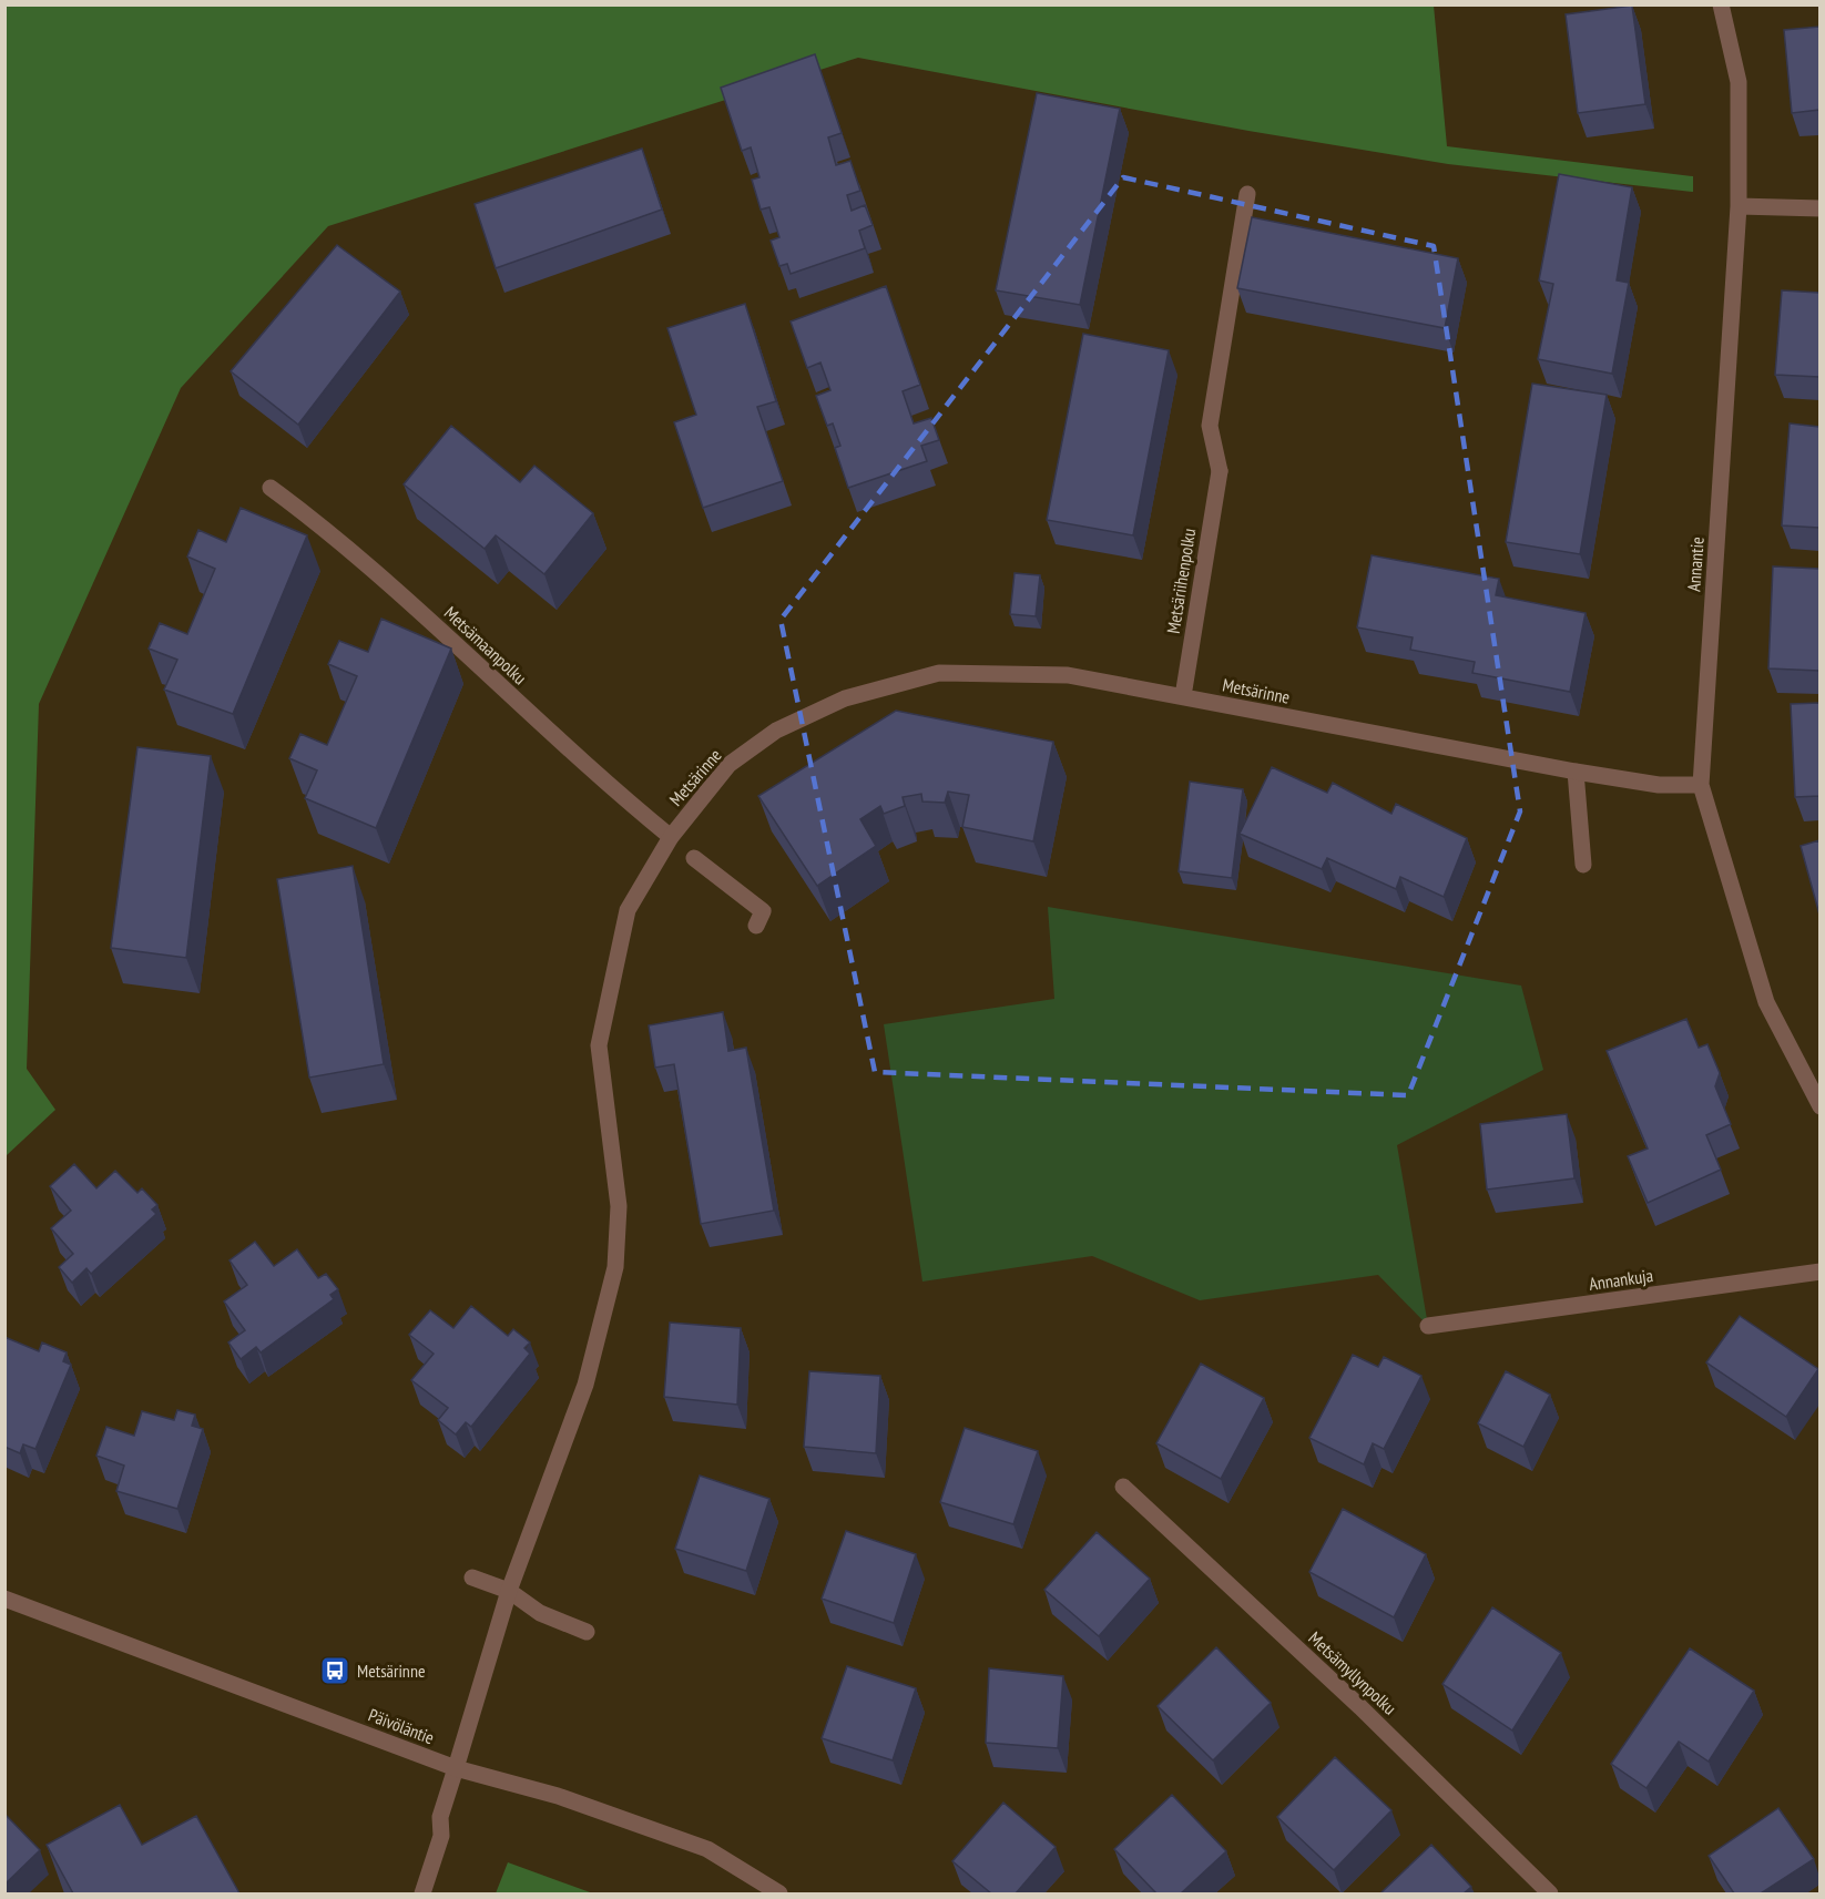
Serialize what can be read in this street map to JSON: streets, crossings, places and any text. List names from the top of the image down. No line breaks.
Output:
{"streets":{"street":["Annantie","Metsäriihenpolku","Metsämaanpolku","Metsärinne","Annankuja","Metsämyllynpolku","Päivöläntie"]},"crossings":[["Annantie","Metsärinne"],["Metsäriihenpolku","Metsärinne"],["Metsämaanpolku","Metsärinne"],["Metsärinne","Päivöläntie"]],"places":{"bus stop":["Metsärinne"]}}
